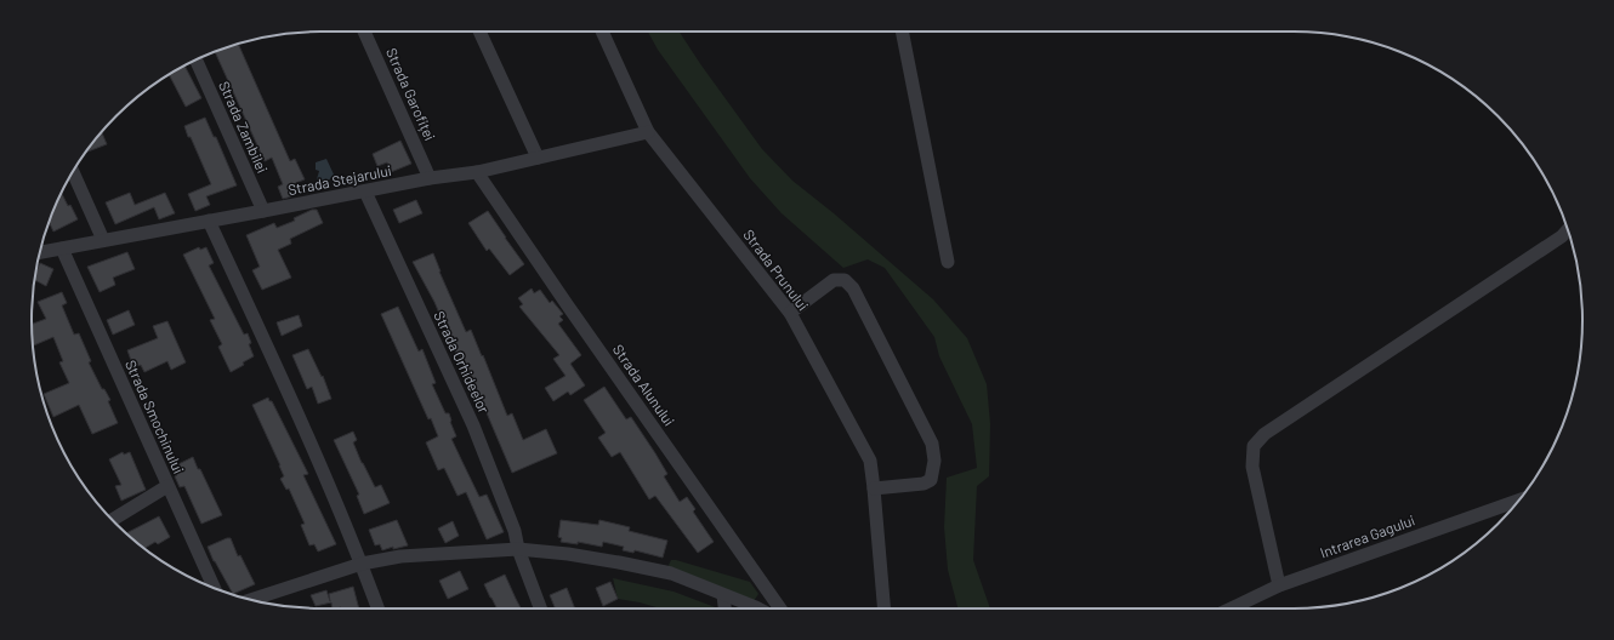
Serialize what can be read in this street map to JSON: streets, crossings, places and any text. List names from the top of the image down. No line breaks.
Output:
{"streets":{"street":["Strada Garofiței","Strada Zambilei","Strada Stejarului","Strada Prunului","Strada Orhideelor","Strada Alunului","Strada Smochinului","Intrarea Gagului"]},"crossings":[["Strada Garofiței","Strada Stejarului"],["Strada Zambilei","Strada Stejarului"],["Strada Stejarului","Strada Prunului"],["Strada Stejarului","Strada Orhideelor"],["Strada Stejarului","Strada Alunului"],["Strada Stejarului","Strada Smochinului"]]}
